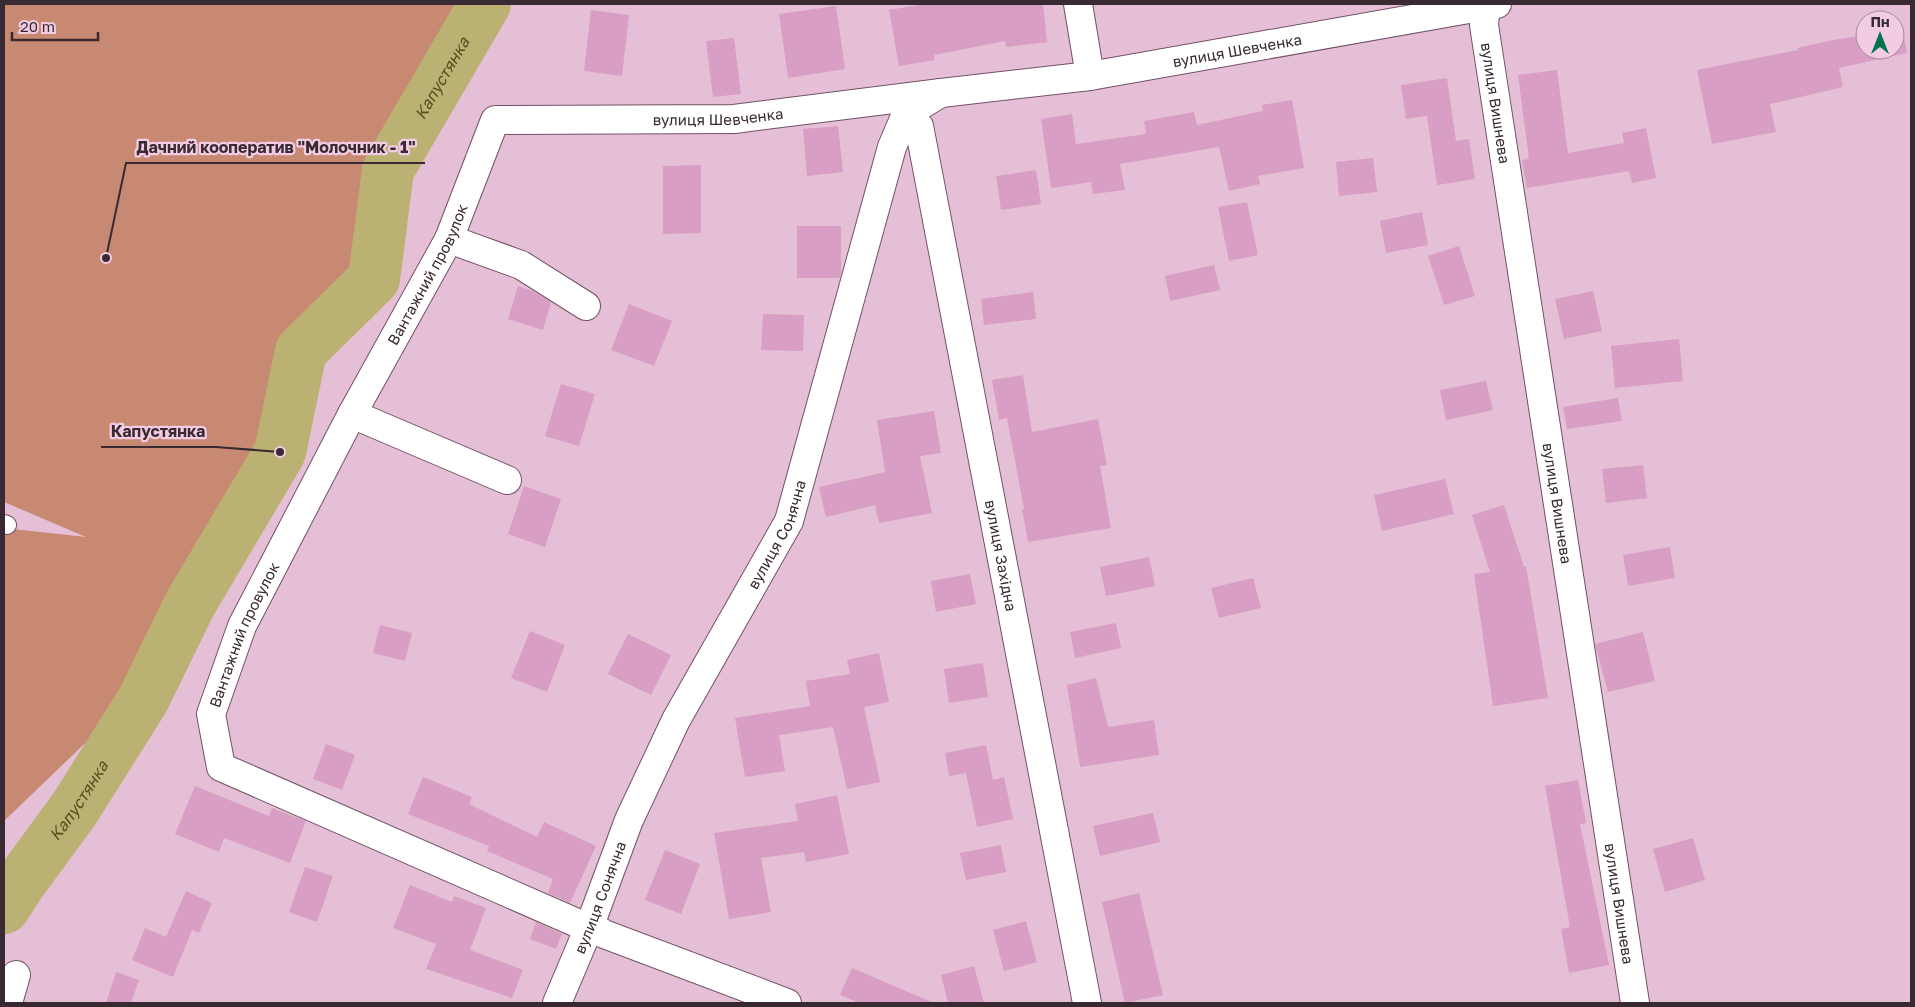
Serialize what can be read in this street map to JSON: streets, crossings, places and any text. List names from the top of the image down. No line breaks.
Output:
{"streets":{"street":["вулиця Шевченка","вулиця Вишнева","Вантажний провулок","вулиця Сонячна","вулиця Західна"]},"crossings":[["вулиця Шевченка","вулиця Вишнева"],["вулиця Шевченка","Вантажний провулок"],["Вантажний провулок","вулиця Сонячна"],["вулиця Сонячна","вулиця Західна"]],"water":["Капустянка"],"places":["Дачний кооператив \"Молочник - 1\"","Капустянка"],"scale_bar":"20 m","north":"top"}
